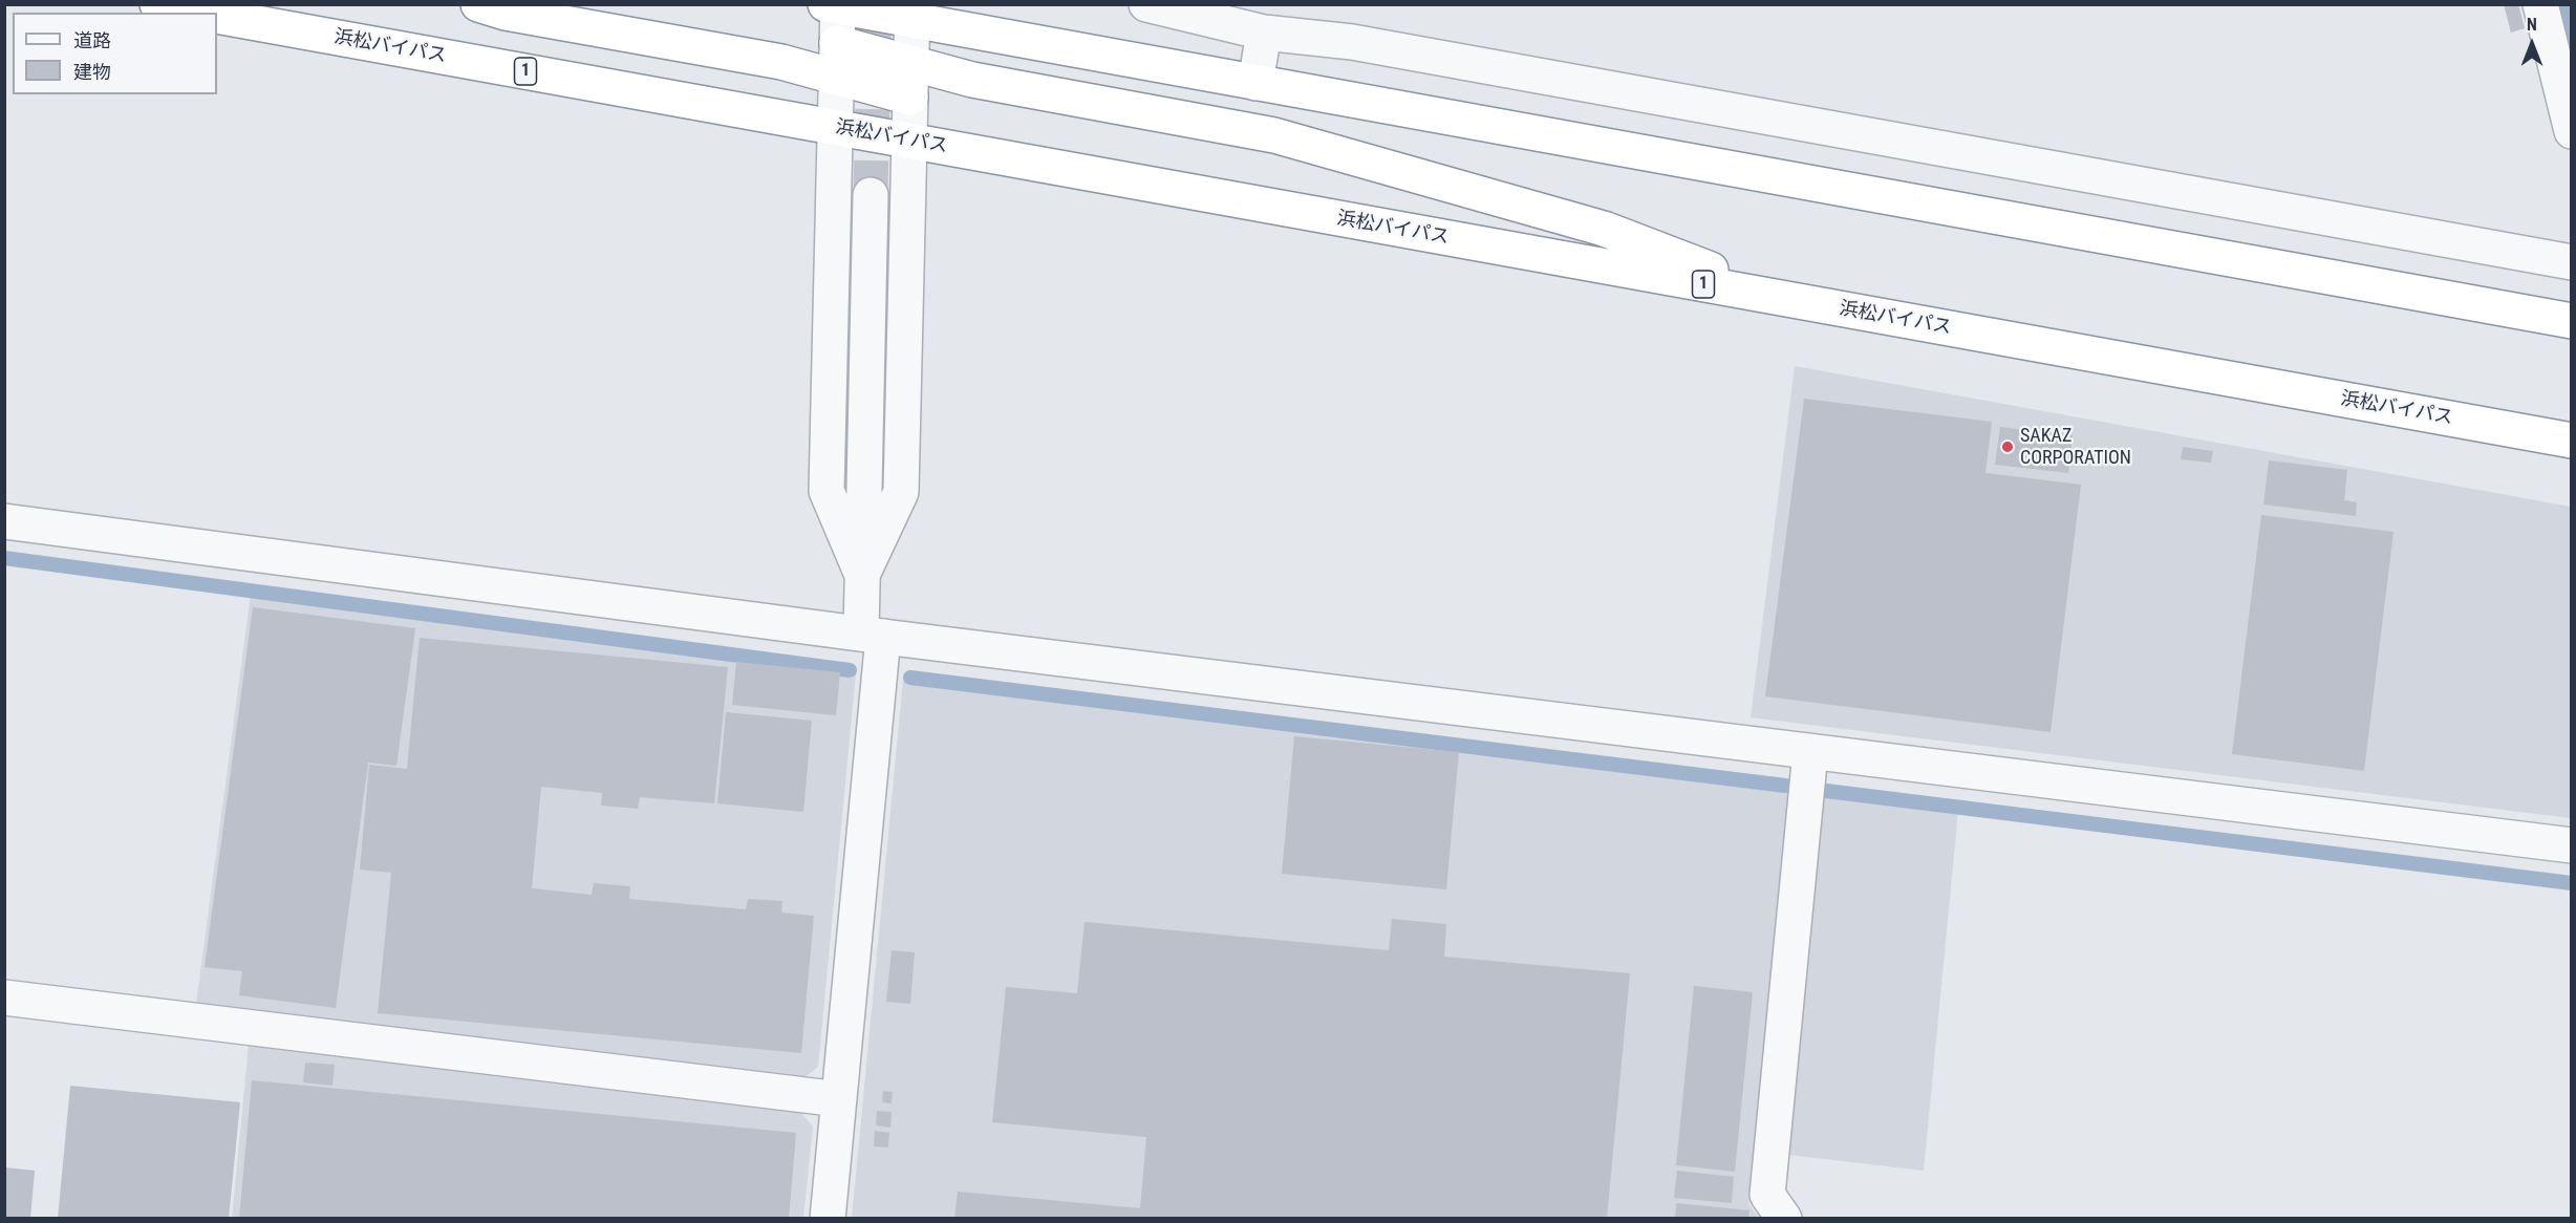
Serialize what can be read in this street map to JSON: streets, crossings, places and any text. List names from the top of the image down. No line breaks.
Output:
{"streets":{"highway":["浜松バイパス","1"]},"places":["SAKAZ CORPORATION"],"legend":["道路","建物"],"north":"top"}
